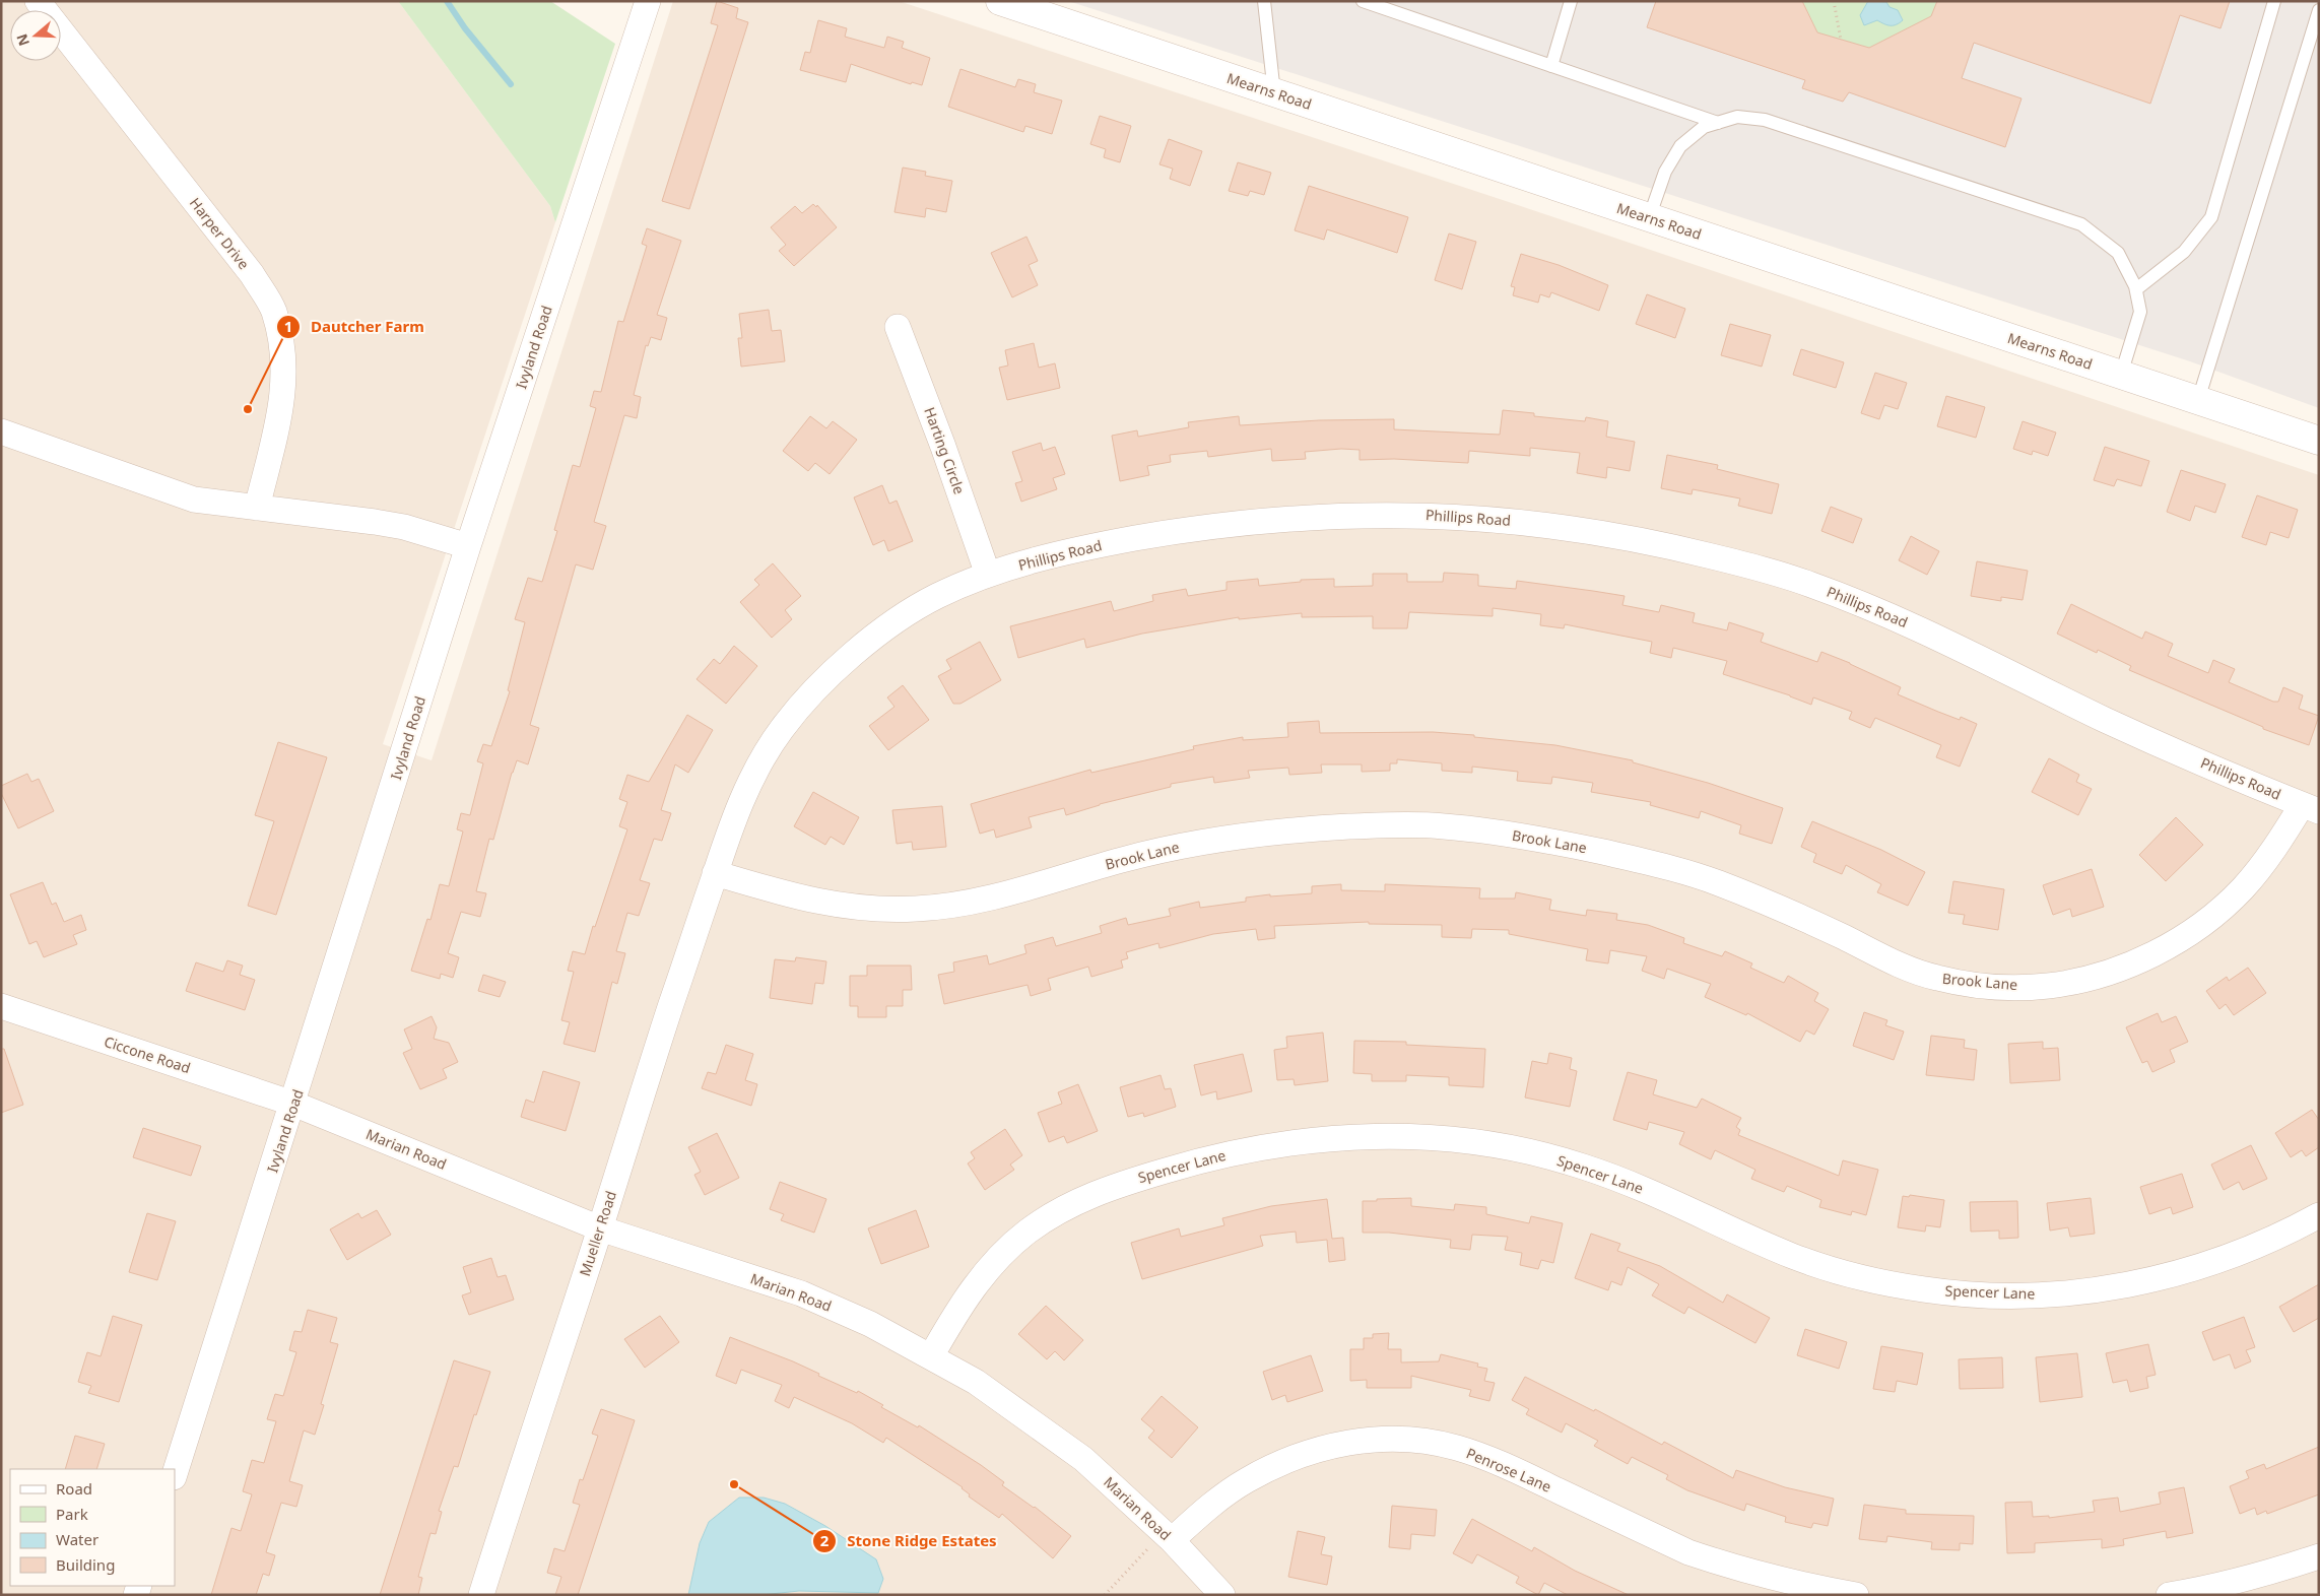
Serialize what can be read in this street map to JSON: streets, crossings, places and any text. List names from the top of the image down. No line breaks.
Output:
{"streets":{"street":["Mearns Road","Harper Drive","Ivyland Road","Harting Circle","Phillips Road","Brook Lane","Ciccone Road","Marian Road","Spencer Lane","Mueller Road","Penrose Lane"]},"crossings":[["Ivyland Road","Ciccone Road"],["Ivyland Road","Marian Road"],["Harting Circle","Phillips Road"],["Phillips Road","Brook Lane"],["Phillips Road","Mueller Road"],["Brook Lane","Mueller Road"],["Ciccone Road","Marian Road"],["Marian Road","Spencer Lane"],["Marian Road","Mueller Road"],["Marian Road","Penrose Lane"]],"places":["Dautcher Farm","Stone Ridge Estates"],"legend":["Road","Park","Water","Building"],"north":"left"}
